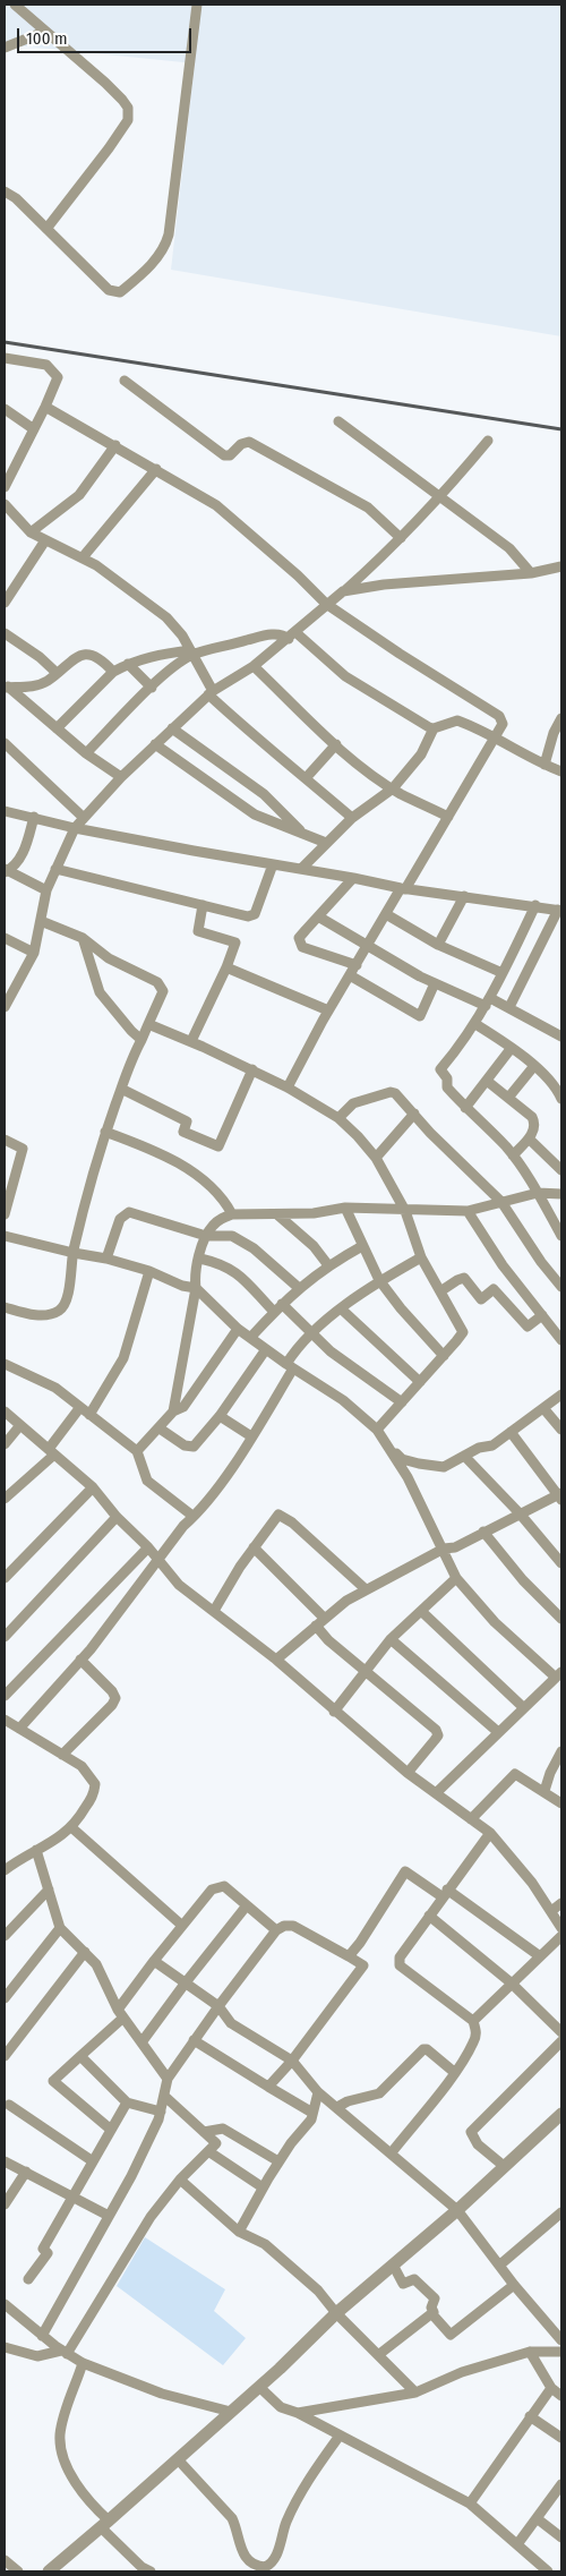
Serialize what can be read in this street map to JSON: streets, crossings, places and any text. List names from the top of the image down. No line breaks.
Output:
{"scale_bar":"100 m"}
